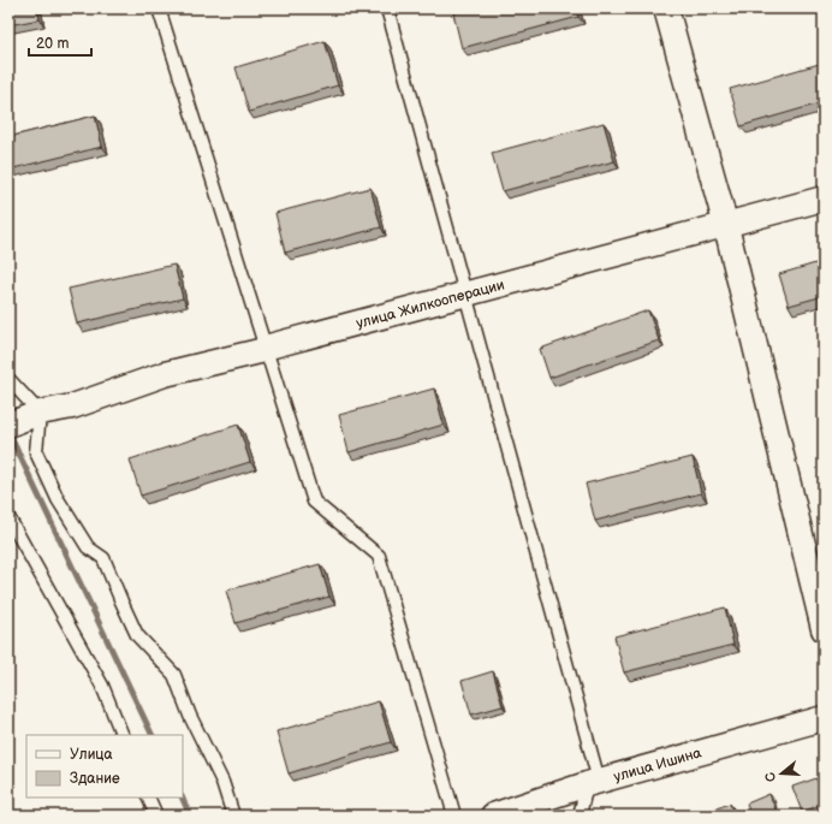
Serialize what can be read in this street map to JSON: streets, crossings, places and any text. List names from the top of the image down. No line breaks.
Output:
{"streets":{"street":["улица Жилкооперации","улица Ишина"]},"legend":["Улица","Здание"],"scale_bar":"20 m","north":"left"}
